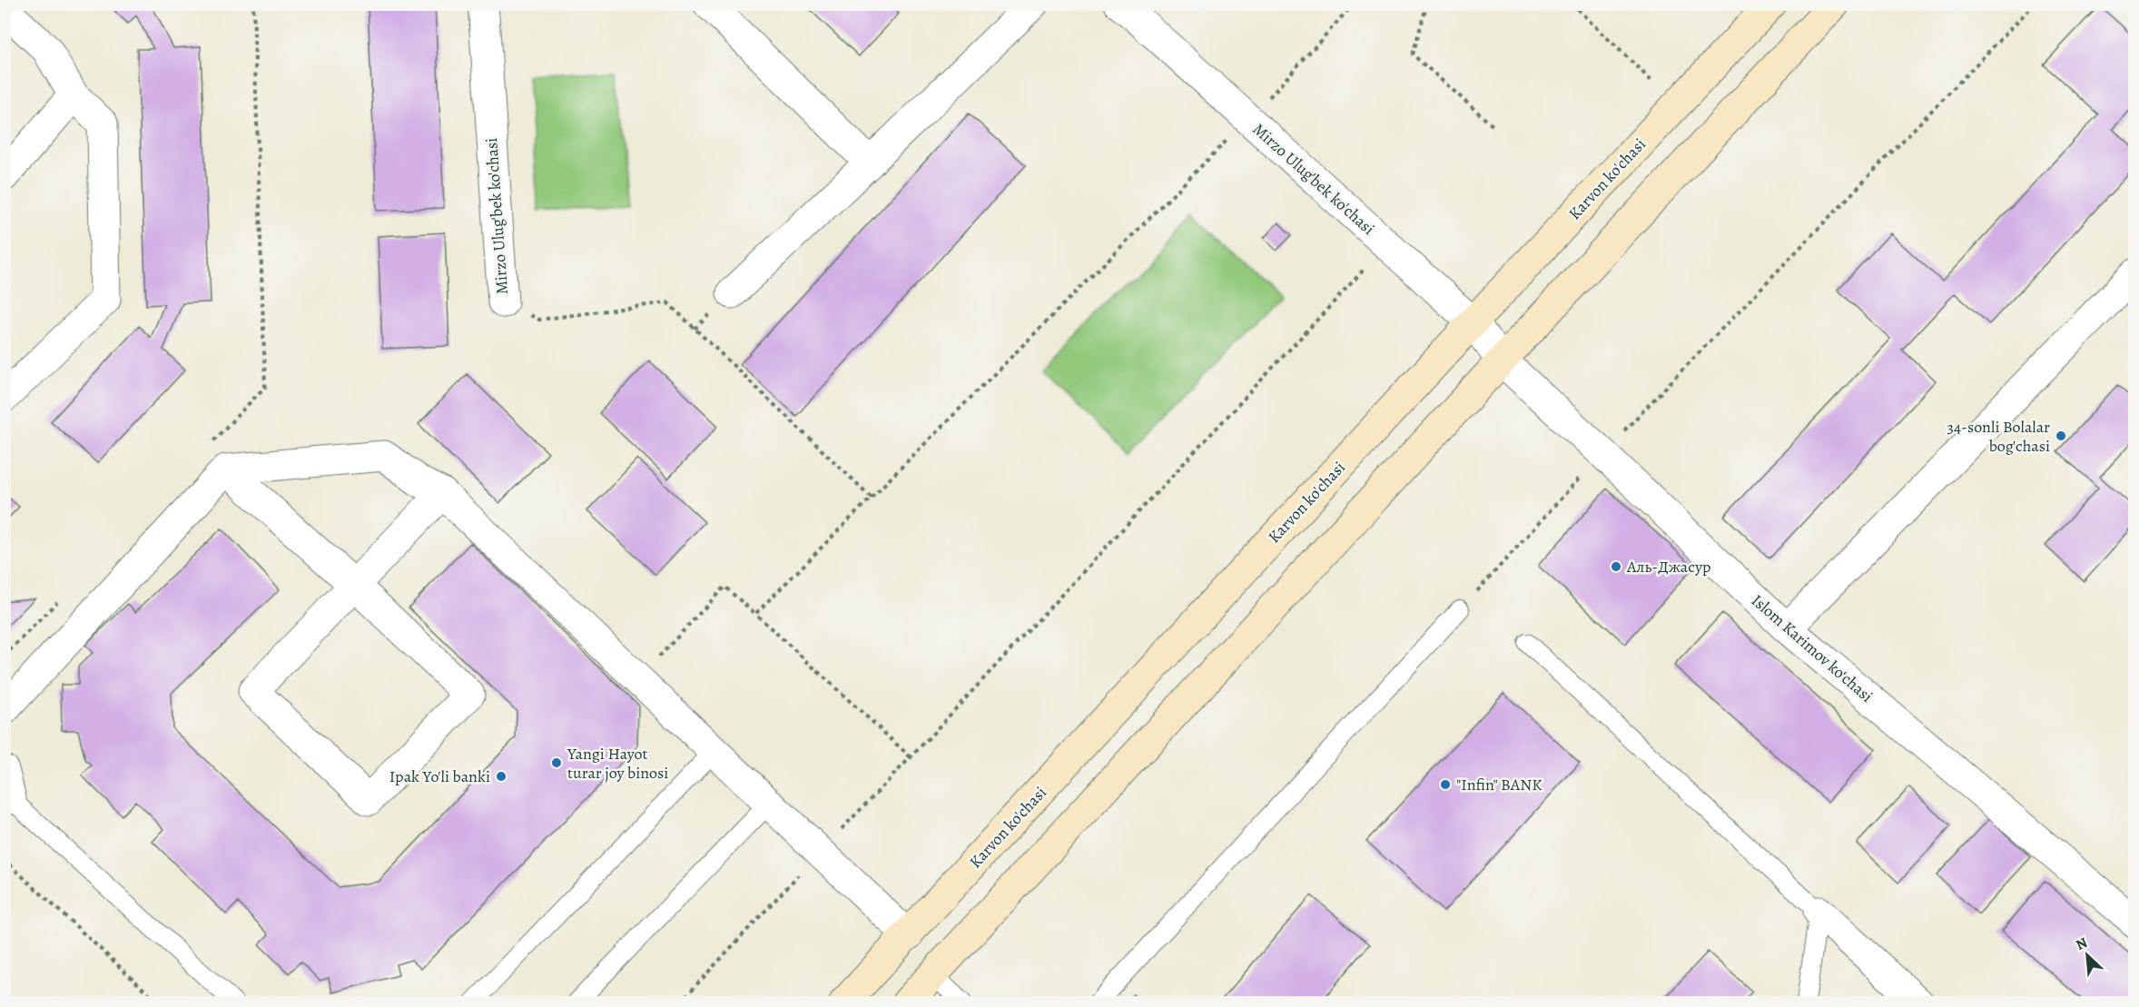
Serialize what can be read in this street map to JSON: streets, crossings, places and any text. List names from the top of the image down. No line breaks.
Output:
{"streets":{"main road":["Karvon ko'chasi"],"street":["Mirzo Ulug'bek ko'chasi","Islom Karimov ko‘chasi"]},"crossings":[["Mirzo Ulug'bek ko'chasi","Karvon ko'chasi"],["Mirzo Ulug'bek ko'chasi","Islom Karimov ko‘chasi"]],"places":["34-sonli Bolalar bog'chasi","Аль-Джасур","Yangi Hayot turar joy binosi","Ipak Yo'li banki","\"Infin\" BANK"],"north":"top left"}
